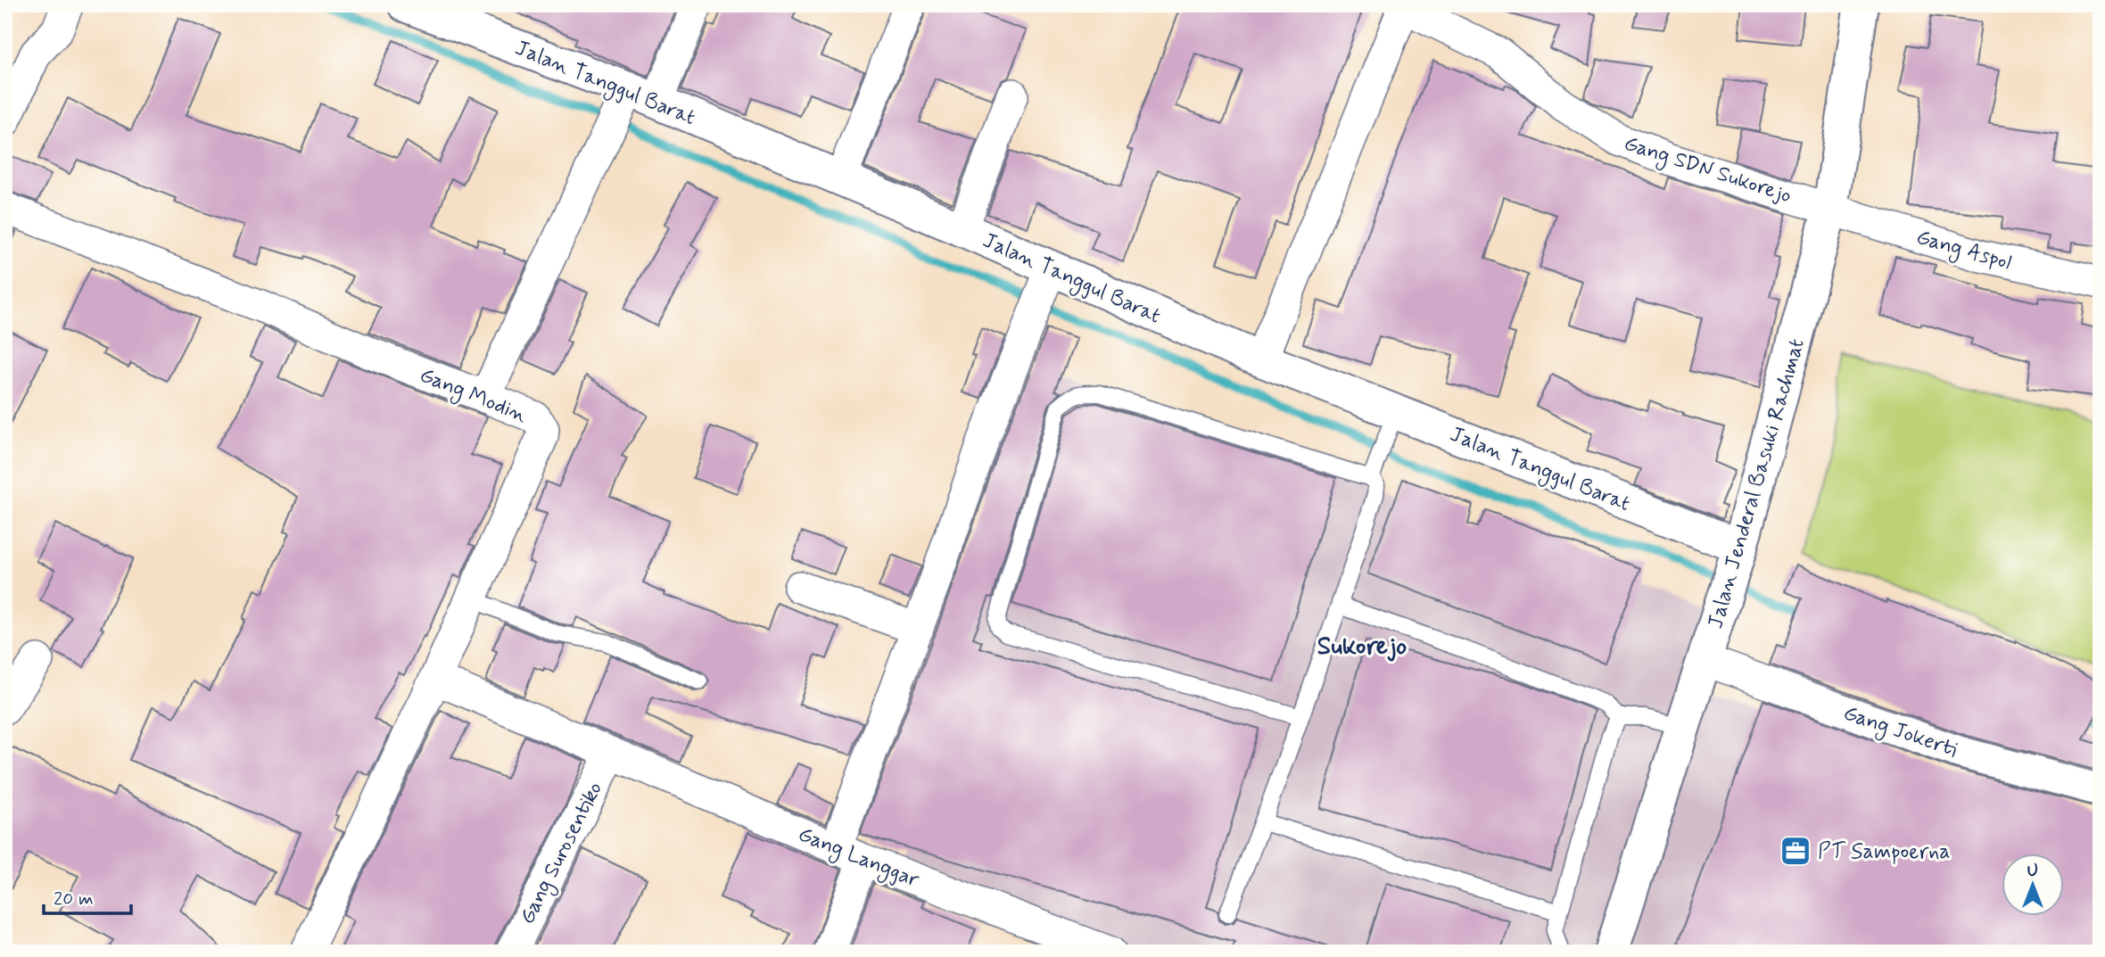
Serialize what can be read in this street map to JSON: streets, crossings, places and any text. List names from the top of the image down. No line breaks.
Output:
{"streets":{"street":["Jalan Tanggul Barat","Gang SDN Sukorejo","Gang Aspol","Gang Modin","Jalan Jenderal Basuki Rachmat","Gang Jokerti","Gang Surosentiko","Gang Langgar"]},"crossings":[["Jalan Tanggul Barat","Jalan Jenderal Basuki Rachmat"],["Gang SDN Sukorejo","Gang Aspol"],["Gang SDN Sukorejo","Jalan Jenderal Basuki Rachmat"],["Gang Aspol","Jalan Jenderal Basuki Rachmat"],["Gang Modin","Gang Langgar"],["Jalan Jenderal Basuki Rachmat","Gang Jokerti"],["Gang Surosentiko","Gang Langgar"]],"districts":["Sukorejo"],"places":{"office":["PT Sampoerna"]},"scale_bar":"20 m","north":"top"}
